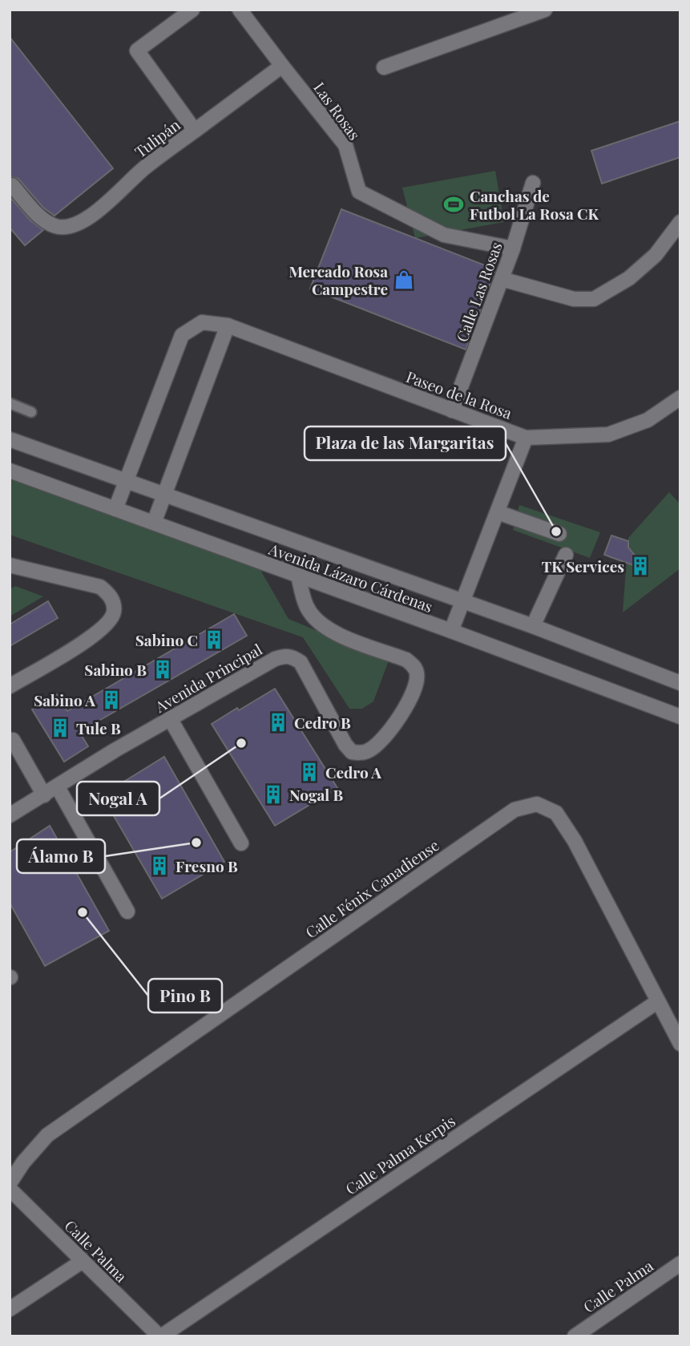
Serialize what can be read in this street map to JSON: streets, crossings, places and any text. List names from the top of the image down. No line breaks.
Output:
{"streets":{"street":["Las Rosas","Tulipán","Calle Las Rosas","Paseo de la Rosa","Avenida Lázaro Cárdenas","Avenida Principal","Calle Fénix Canadiense","Calle Palma Kerpis","Calle Palma"]},"crossings":[["Las Rosas","Calle Las Rosas"],["Calle Las Rosas","Paseo de la Rosa"],["Paseo de la Rosa","Avenida Lázaro Cárdenas"],["Avenida Lázaro Cárdenas","Avenida Principal"],["Calle Fénix Canadiense","Calle Palma Kerpis"],["Calle Palma Kerpis","Calle Palma"]],"places":{"sports":["Canchas de Futbol La Rosa CK"],"shop":["Mercado Rosa Campestre"],"other":["Plaza de las Margaritas","Nogal A","Álamo B","Pino B"],"building":["TK Services","Sabino C","Sabino B","Sabino A","Cedro B","Tule B","Cedro A","Nogal B","Fresno B"]}}
